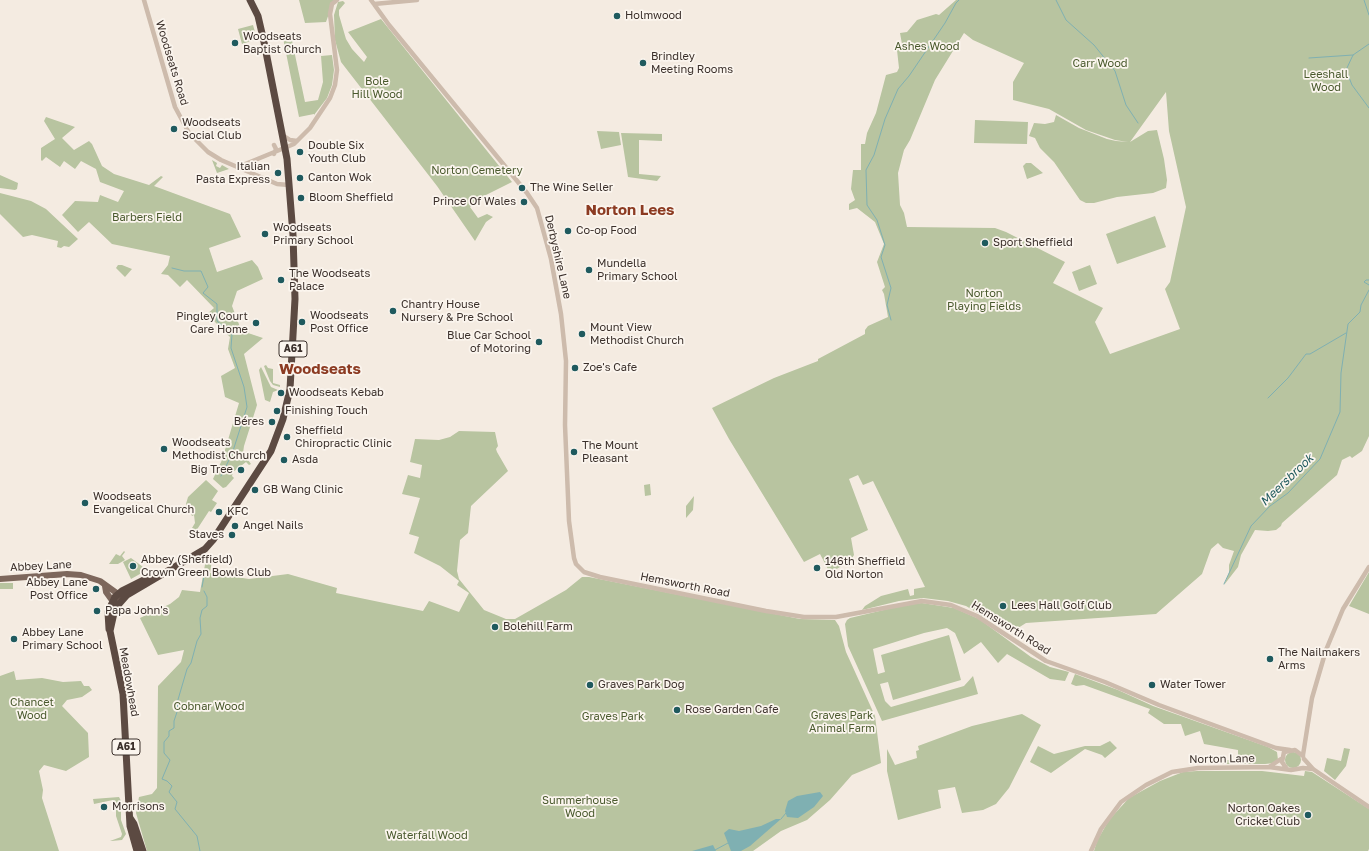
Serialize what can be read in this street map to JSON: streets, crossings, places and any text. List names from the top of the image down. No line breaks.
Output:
{"streets":{"highway":["A61","Meadowhead"],"main road":["Abbey Lane"],"street":["Woodseats Road","Derbyshire Lane","Hemsworth Road","Norton Lane"]},"crossings":[["Woodseats Road","A61"],["Derbyshire Lane","Hemsworth Road"],["A61","Abbey Lane"],["A61","Meadowhead"],["Abbey Lane","Meadowhead"],["Hemsworth Road","Norton Lane"]],"districts":["Norton Lees","Woodseats"],"water":["Meersbrook"],"parks":["Ashes Wood","Carr Wood","Leeshall Wood","Bole Hill Wood","Norton Cemetery","Barbers Field","Norton Playing Fields","Chancet Wood","Cobnar Wood","Graves Park Animal Farm","Graves Park","Summerhouse Wood","Waterfall Wood"],"places":["Holmwood","Woodseats Baptist Church","Brindley Meeting Rooms","Woodseats Social Club","Double Six Youth Club","Italian Pasta Express","Canton Wok","The Wine Seller","Bloom Sheffield","Prince Of Wales","Co-op Food","Woodseats Primary School","Sport Sheffield","Mundella Primary School","The Woodseats Palace","Chantry House Nursery & Pre School","Woodseats Post Office","Pingley Court Care Home","Mount View Methodist Church","Blue Car School of Motoring","Zoe's Cafe","Woodseats Kebab","Finishing Touch","Béres","Sheffield Chiropractic Clinic","Woodseats Methodist Church","The Mount Pleasant","Asda","Big Tree","GB Wang Clinic","Woodseats Evangelical Church","KFC","Angel Nails","Staves","Abbey (Sheffield) Crown Green Bowls Club","146th Sheffield Old Norton","Abbey Lane Post Office","Lees Hall Golf Club","Papa John's","Bolehill Farm","Abbey Lane Primary School","The Nailmakers Arms","Graves Park Dog","Water Tower","Rose Garden Cafe","Morrisons","Norton Oakes Cricket Club"]}
